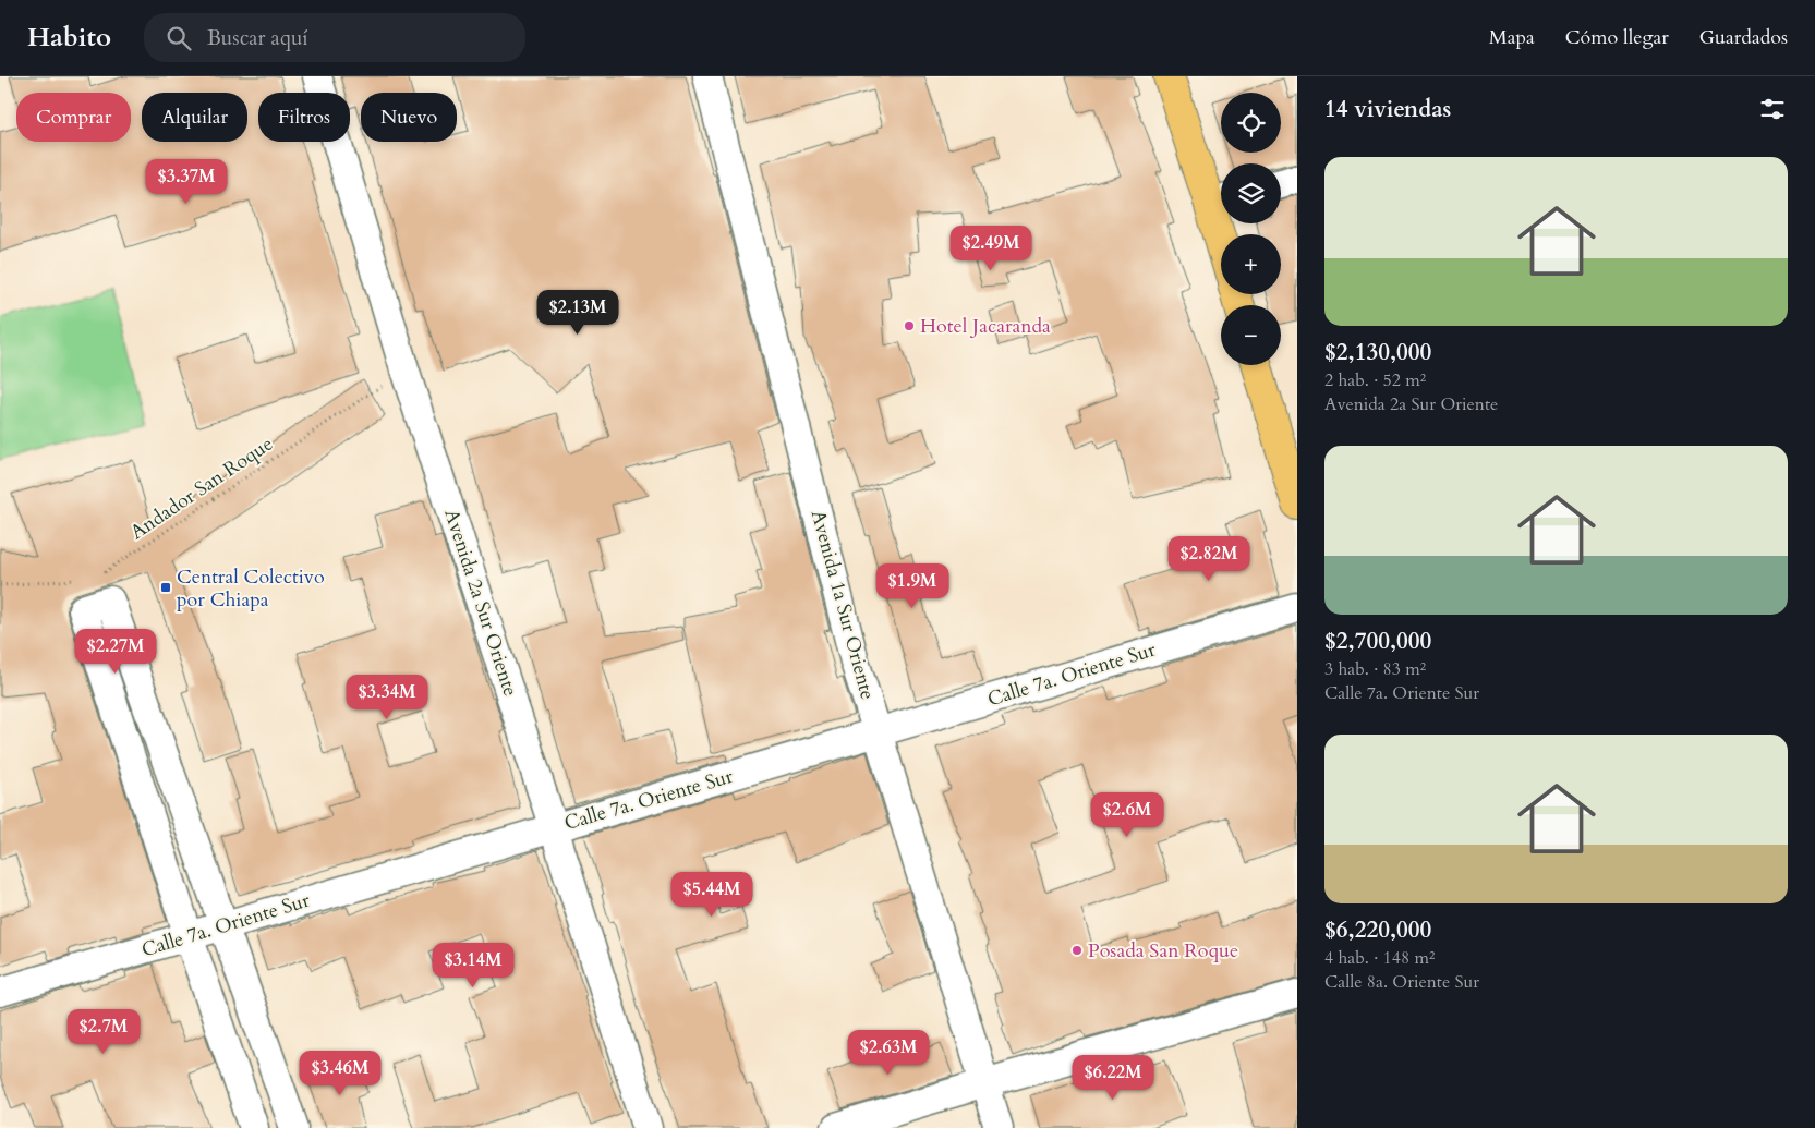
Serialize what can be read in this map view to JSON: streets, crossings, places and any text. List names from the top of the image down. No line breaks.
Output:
{"streets":{"street":["Avenida 2a Sur Oriente","Avenida 1a Sur Oriente","Calle 7a. Oriente Sur"],"path":["Andador San Roque"]},"crossings":[["Andador San Roque","Avenida 2a Sur Oriente"],["Avenida 2a Sur Oriente","Calle 7a. Oriente Sur"],["Avenida 1a Sur Oriente","Calle 7a. Oriente Sur"]],"places":{"other":["Hotel Jacaranda","Posada San Roque"],"transit":["Central Colectivo por Chiapa"]},"page":{"header":"Habito","search":"Buscar aquí","nav":["Mapa","Cómo llegar","Guardados"],"heading":"14 viviendas","map_buttons":["+","−"],"chip":["Comprar","Alquilar","Filtros","Nuevo"],"list":[{"name":"$2,130,000","note":"2 hab. · 52 m² · Avenida 2a Sur Oriente"},{"name":"$2,700,000","note":"3 hab. · 83 m² · Calle 7a. Oriente Sur"},{"name":"$6,220,000","note":"4 hab. · 148 m² · Calle 8a. Oriente Sur"}],"price":["$3.37M","$2.49M","$2.13M","$2.82M","$1.9M","$2.27M","$3.34M","$2.6M","$5.44M","$3.14M","$2.7M","$2.63M","$3.46M","$6.22M"]}}
